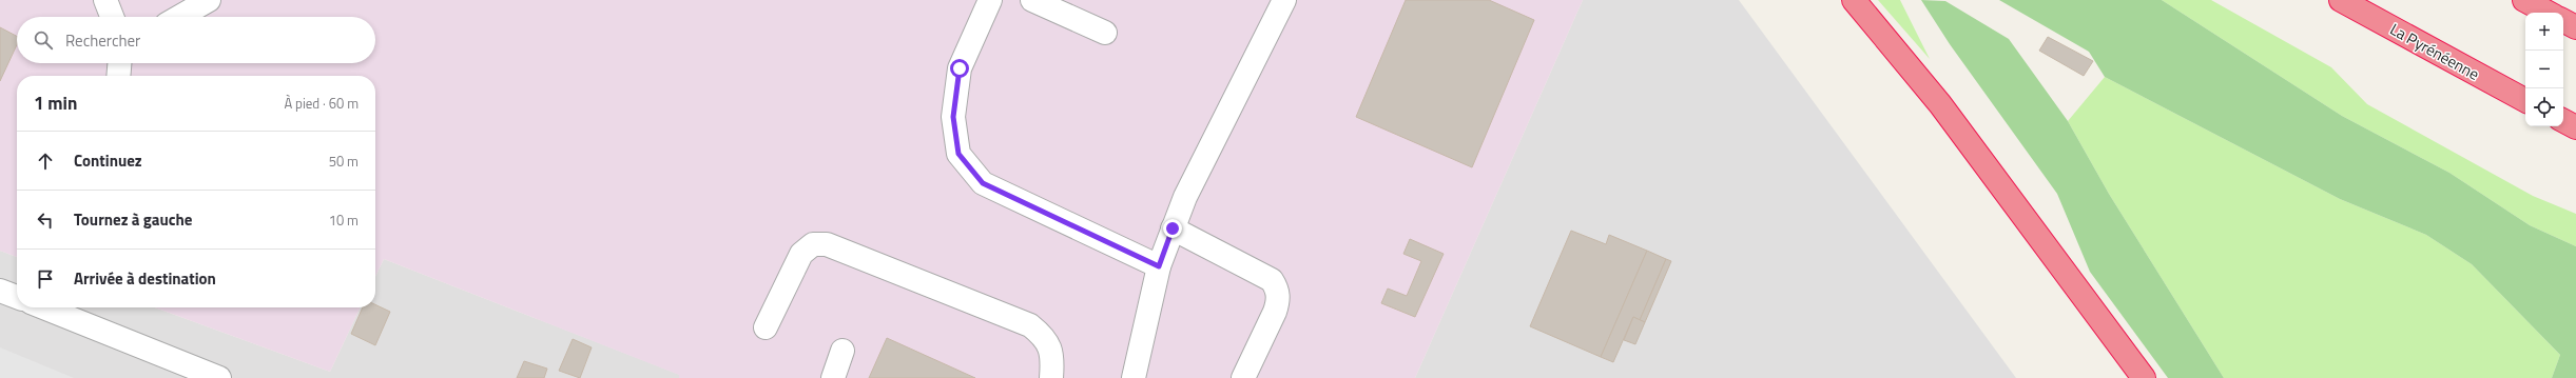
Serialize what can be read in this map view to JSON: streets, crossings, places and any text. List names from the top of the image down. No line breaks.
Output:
{"streets":{"highway":["La Pyrénéenne"]},"page":{"map_buttons":["+","−"],"search":"Rechercher","heading":["1 min","À pied · 60 m"],"list":[["Continuez","50 m"],["Tournez à gauche","10 m"],"Arrivée à destination"]}}
